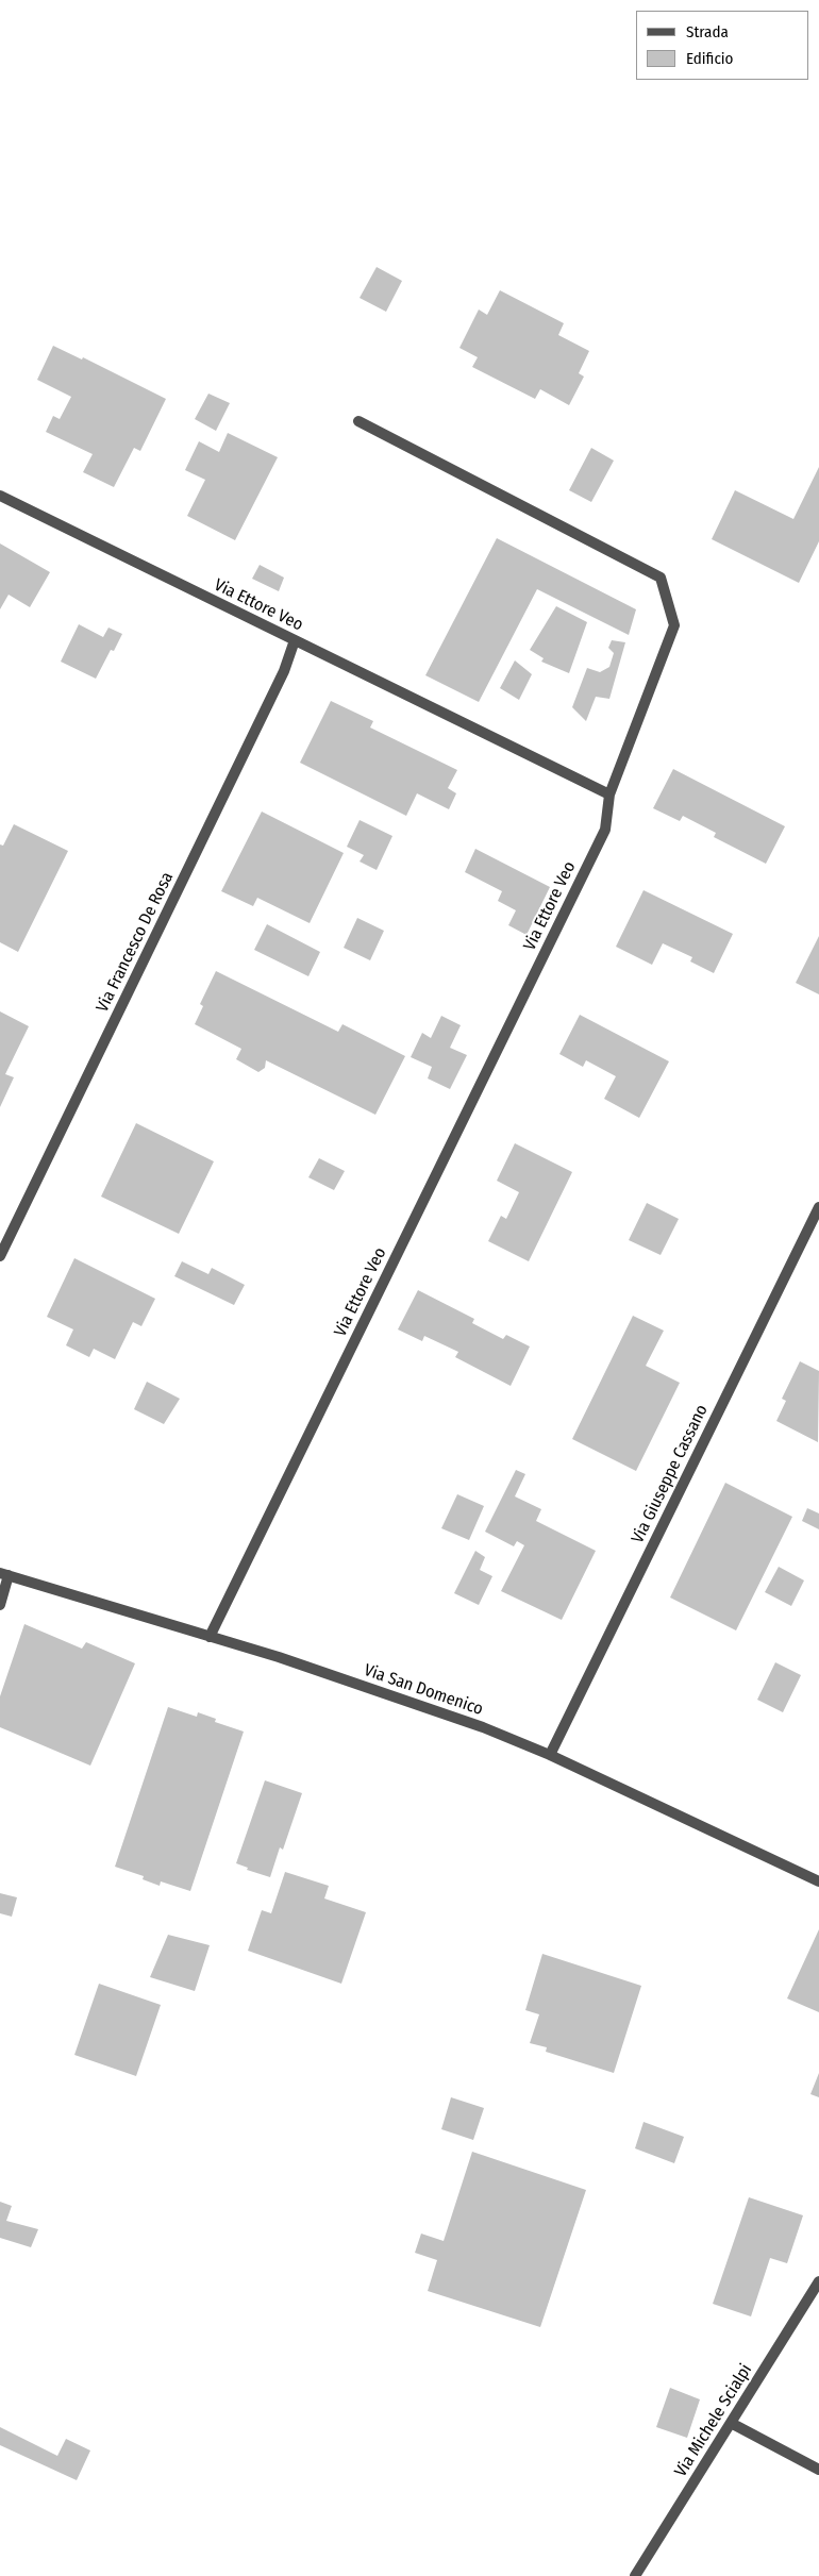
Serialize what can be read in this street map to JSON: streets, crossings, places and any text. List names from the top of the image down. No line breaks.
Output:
{"streets":{"street":["Via Ettore Veo","Via Francesco De Rosa","Via Giuseppe Cassano","Via San Domenico","Via Michele Scialpi"]},"crossings":[["Via Ettore Veo","Via Francesco De Rosa"],["Via Ettore Veo","Via San Domenico"],["Via Giuseppe Cassano","Via San Domenico"]],"legend":["Strada","Edificio"]}
